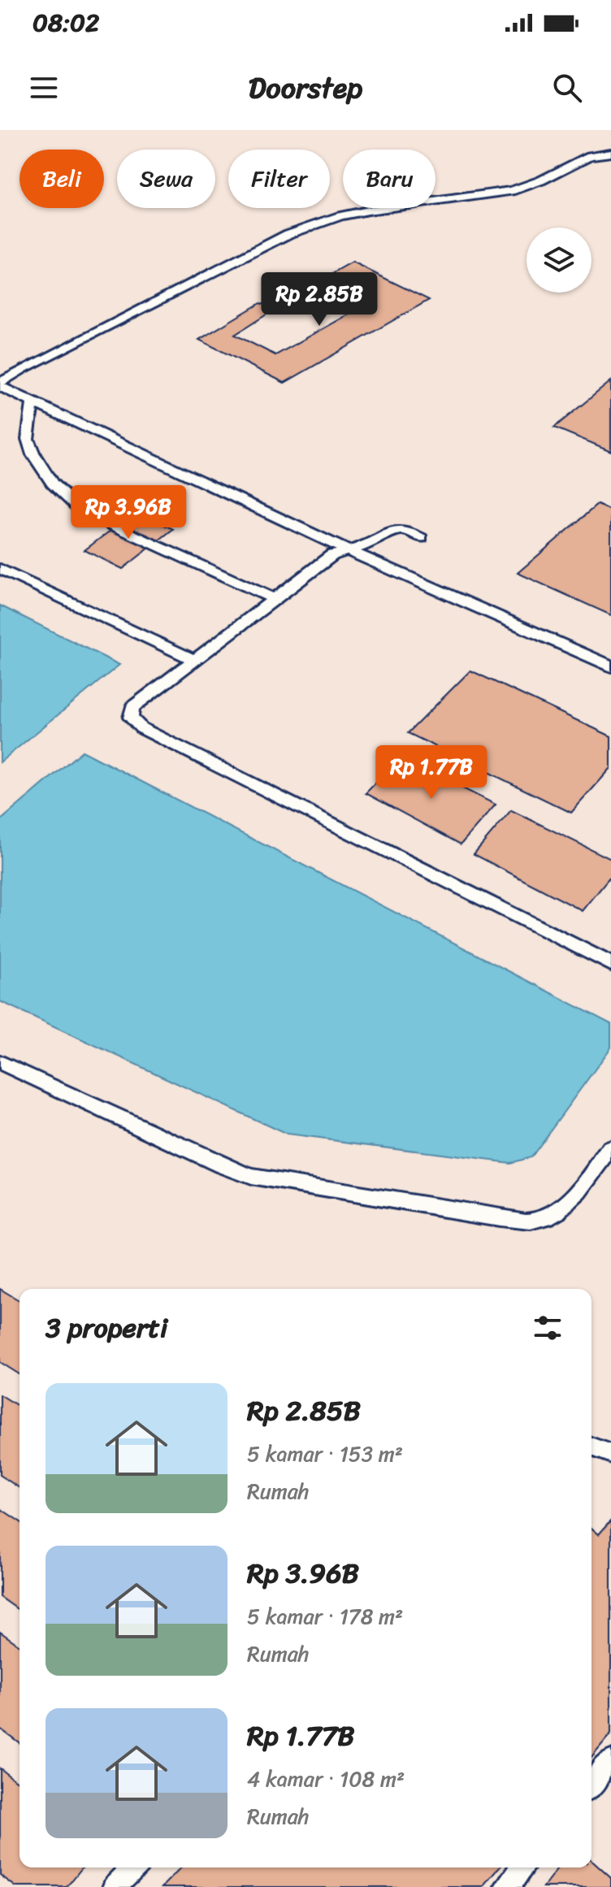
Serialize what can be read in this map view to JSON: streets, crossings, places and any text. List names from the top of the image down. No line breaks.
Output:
{"page":{"status":"08:02","header":"Doorstep","chip":["Beli","Sewa","Filter","Baru"],"price":["Rp 2.85B","Rp 3.96B","Rp 1.77B"],"heading":"3 properti","list":[{"name":"Rp 2.85B","note":"5 kamar · 153 m² · Rumah"},{"name":"Rp 3.96B","note":"5 kamar · 178 m² · Rumah"},{"name":"Rp 1.77B","note":"4 kamar · 108 m² · Rumah"}]}}
